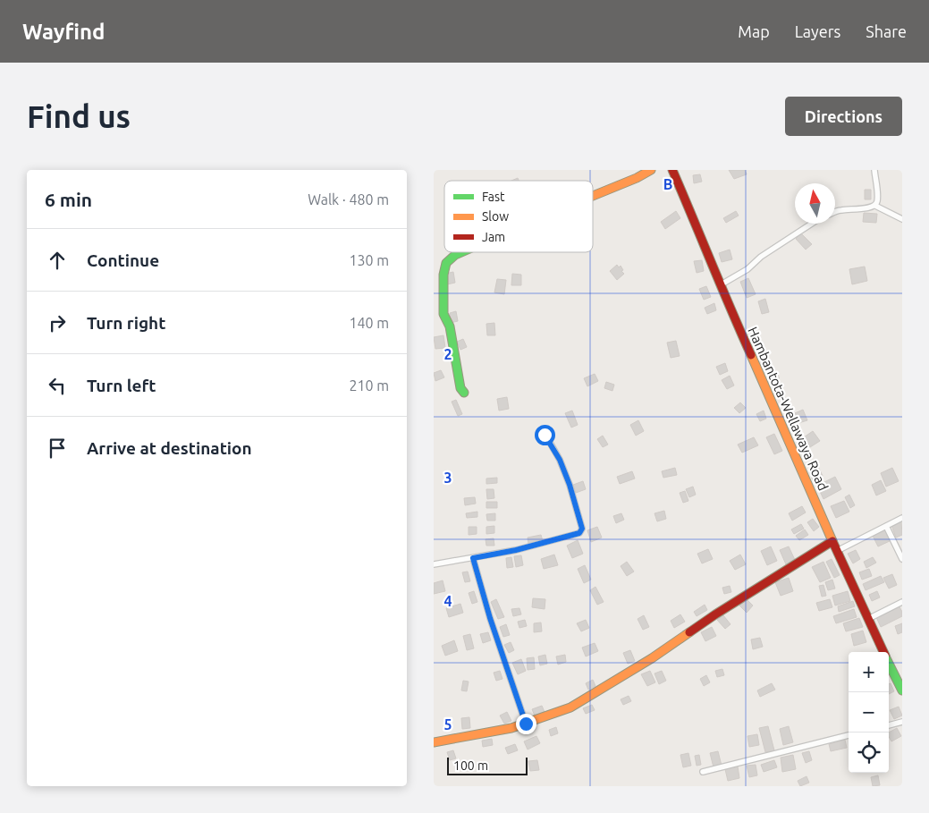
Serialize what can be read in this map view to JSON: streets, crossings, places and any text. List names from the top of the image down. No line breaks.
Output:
{"streets":{"main road":["Hambantota-Wellawaya Road"]},"legend":["Fast","Slow","Jam"],"scale_bar":"100 m","north":"top","page":{"header":"Wayfind","nav":["Map","Layers","Share"],"buttons":"Directions","title":"Find us","heading":["6 min","Walk · 480 m"],"list":[["Continue","130 m"],["Turn right","140 m"],["Turn left","210 m"],"Arrive at destination"],"map_buttons":["+","−"],"scale":"100 m"},"grid":{"columns":["B"],"rows":["2","3","4","5"]}}
